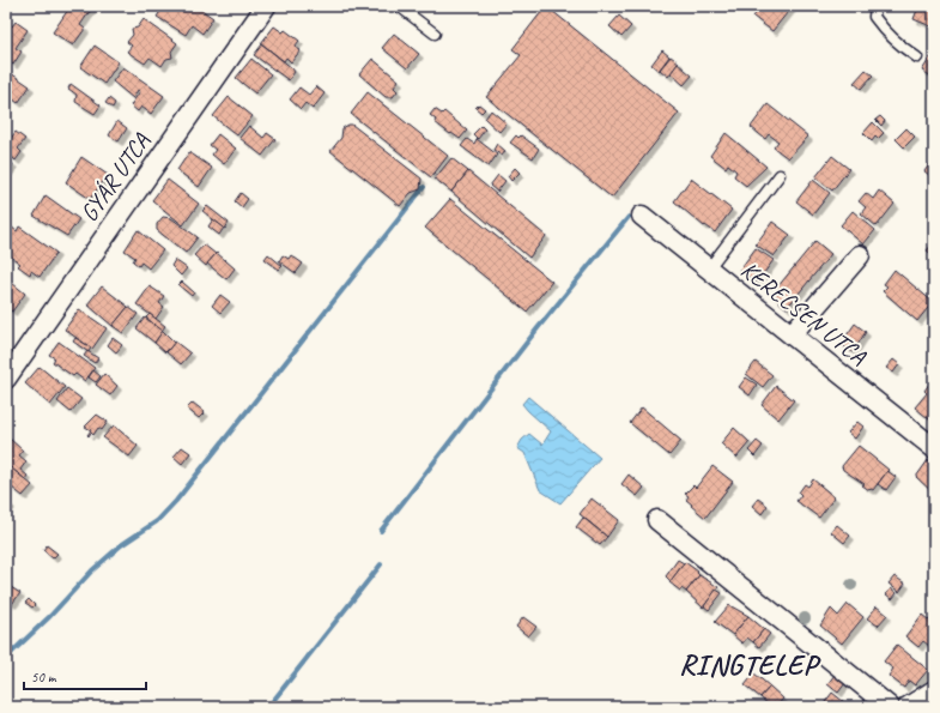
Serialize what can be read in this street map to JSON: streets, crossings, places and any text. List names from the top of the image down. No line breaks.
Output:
{"streets":{"street":["GYÁR UTCA","KERECSEN UTCA"]},"districts":["RINGTELEP"],"scale_bar":"50 m"}
